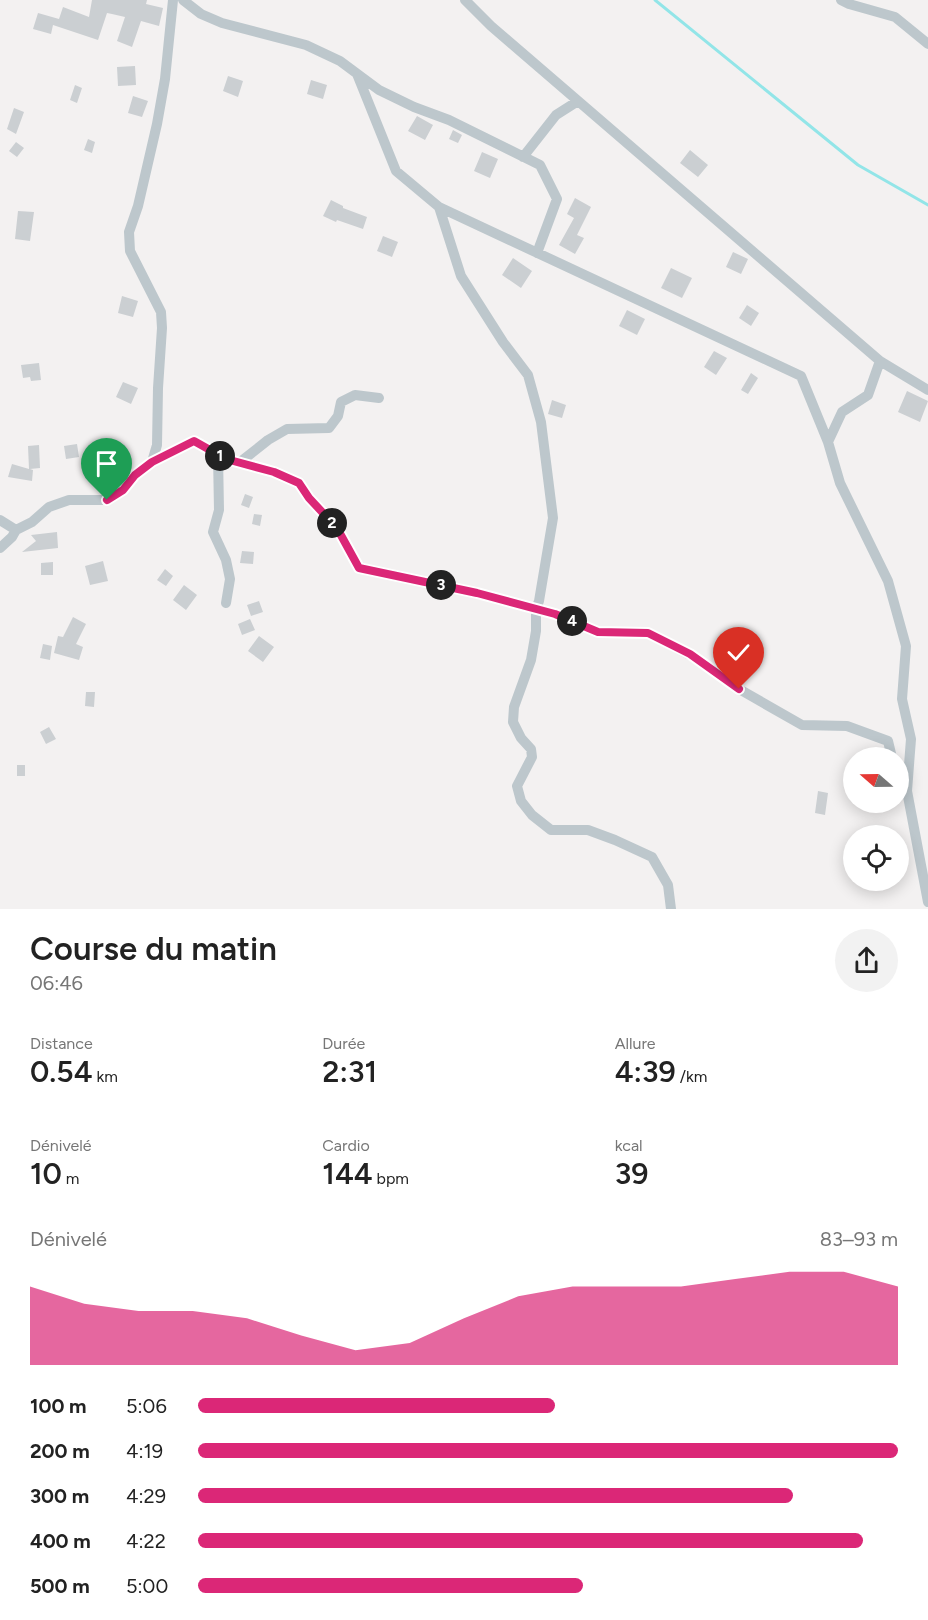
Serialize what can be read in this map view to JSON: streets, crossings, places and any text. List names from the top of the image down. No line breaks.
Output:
{"north":"left","page":{"pins":["1","2","3","4"],"heading":["Course du matin","06:46"],"stats":[["Distance","0.54 km"],["Durée","2:31"],["Allure","4:39 /km"],["Dénivelé","10 m"],["Cardio","144 bpm"],["kcal","39"]],"chart":["Dénivelé","83–93 m"],"list":[{"name":"100 m","note":"5:06"},{"name":"200 m","note":"4:19"},{"name":"300 m","note":"4:29"},{"name":"400 m","note":"4:22"},{"name":"500 m","note":"5:00"}]}}
